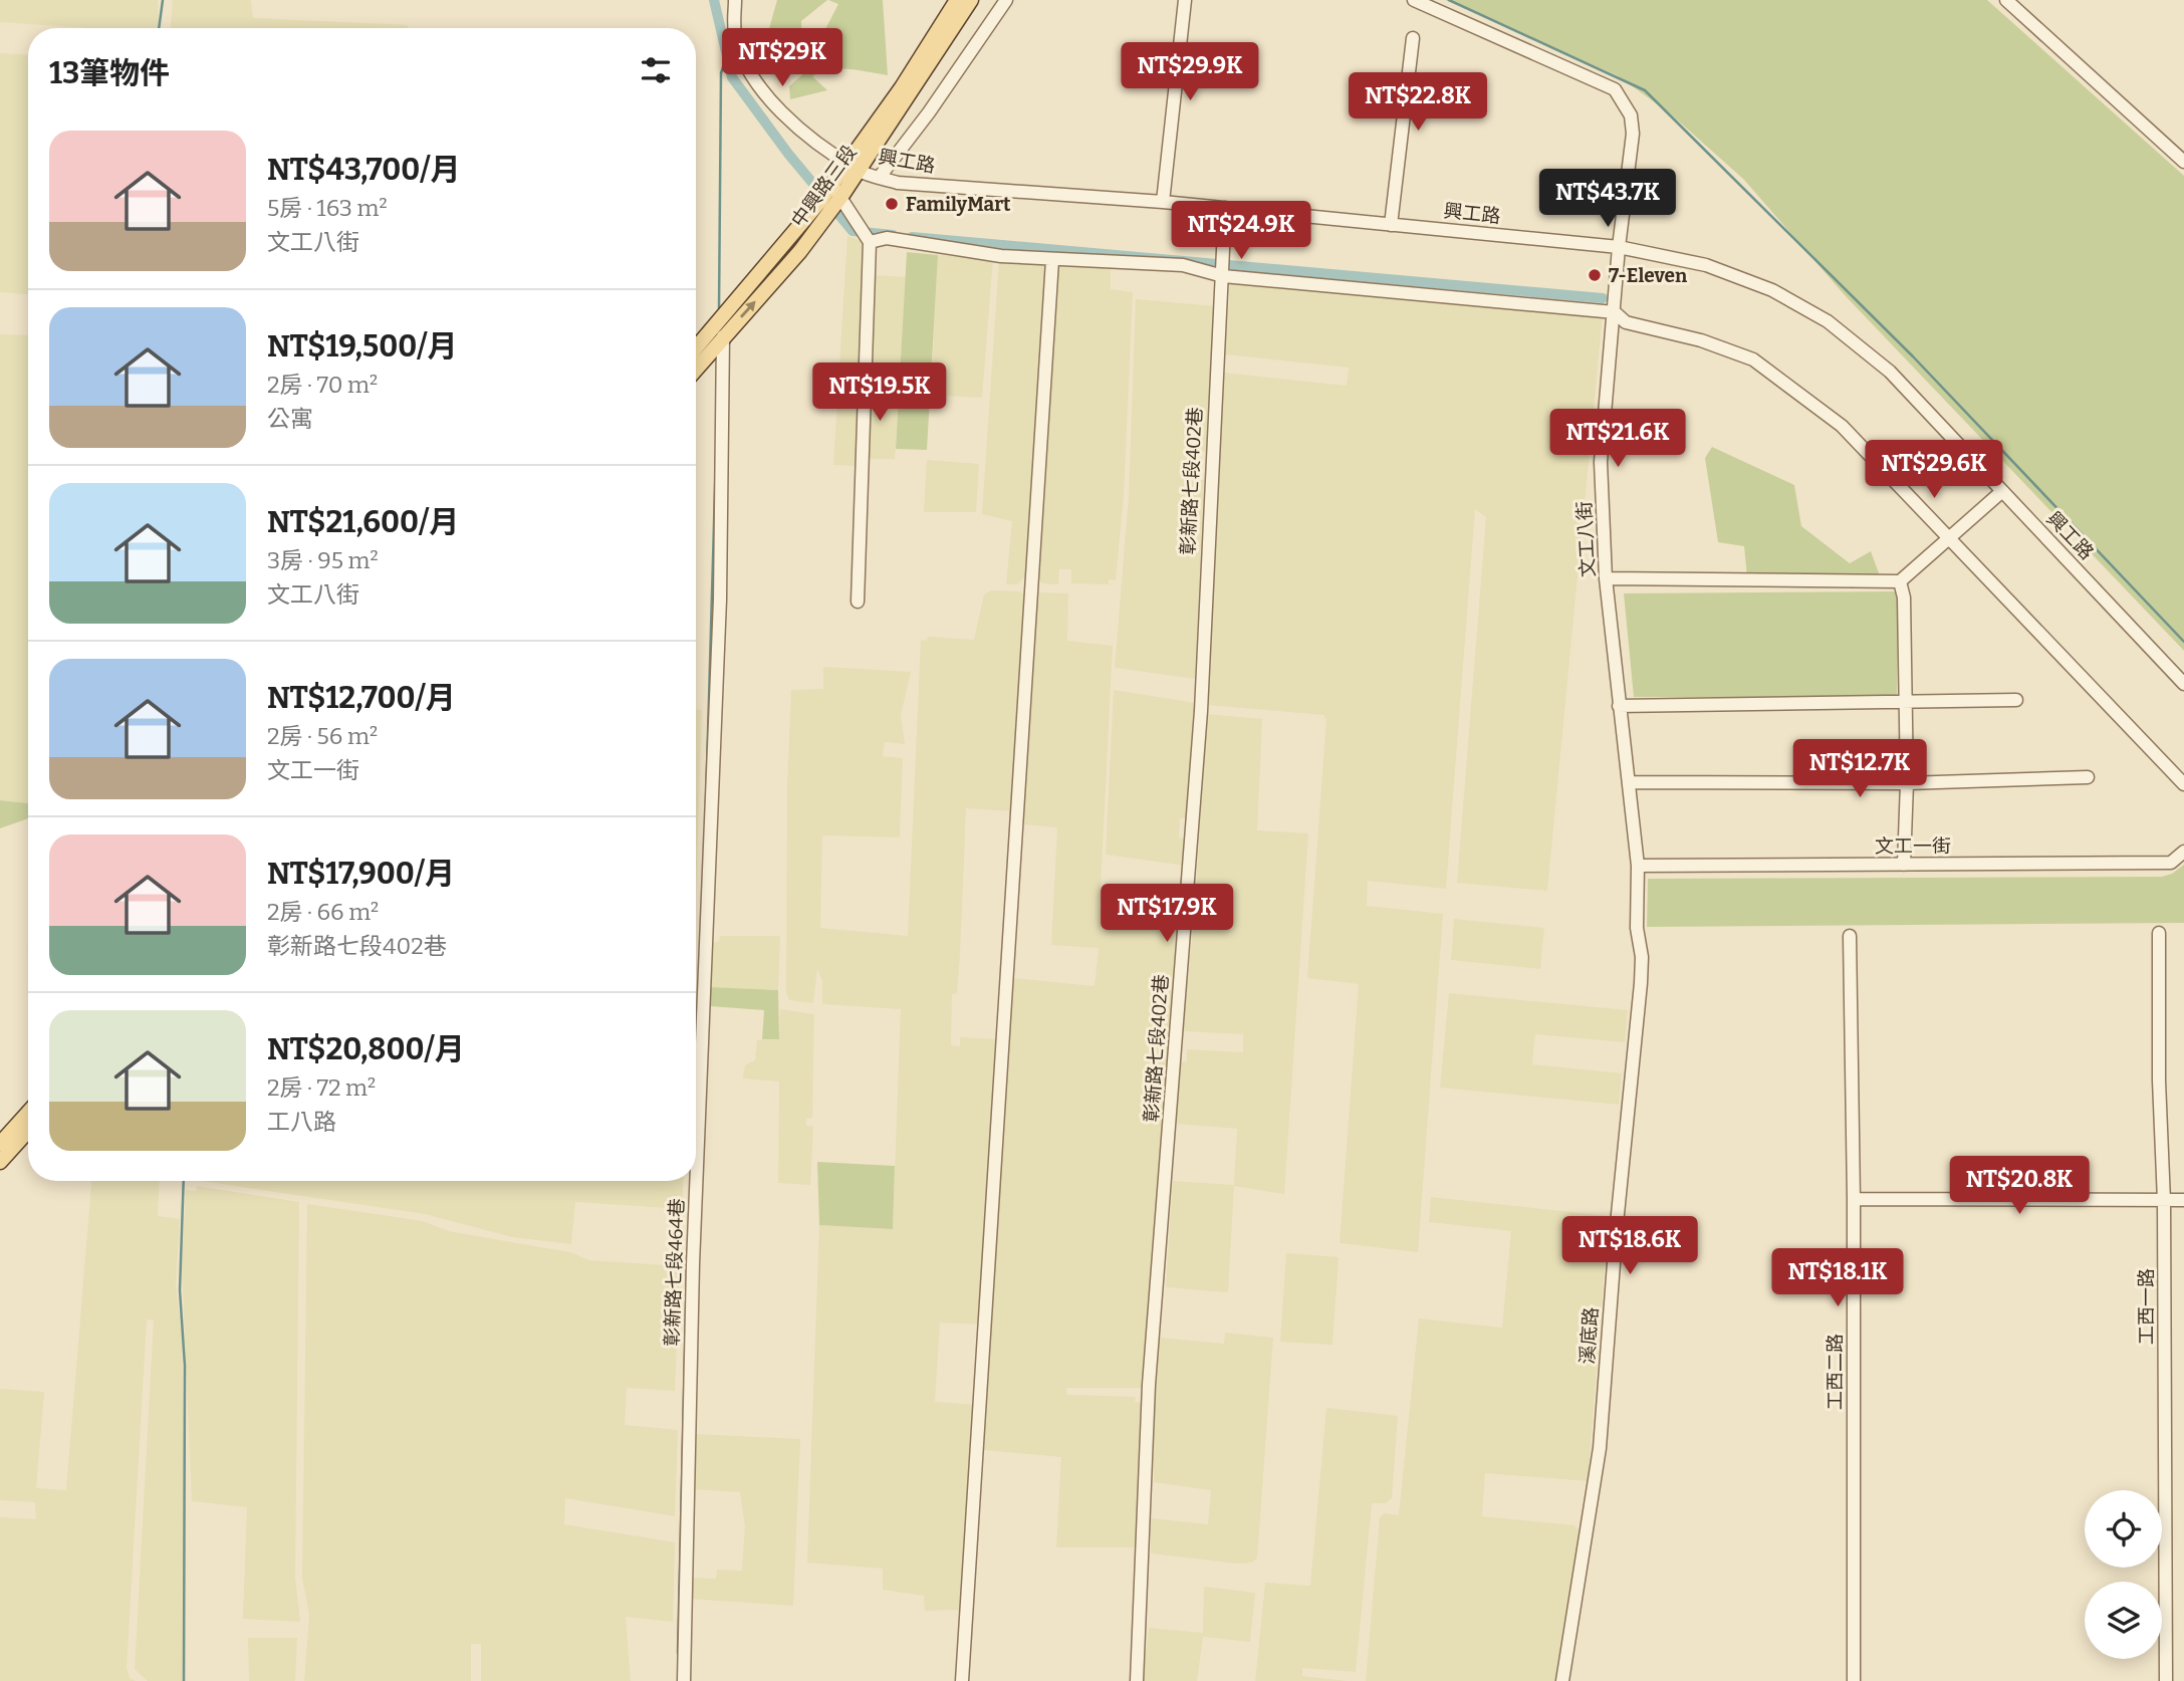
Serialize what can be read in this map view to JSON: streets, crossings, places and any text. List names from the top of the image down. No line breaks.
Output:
{"streets":{"main road":["中興路三段"],"street":["興工路","彰新路七段402巷","文工八街","文工一街","彰新路七段464巷","工西一路","溪底路","工西二路"]},"crossings":[["興工路","中興路三段"],["興工路","彰新路七段402巷"],["興工路","文工八街"],["中興路三段","彰新路七段464巷"],["文工八街","文工一街"],["文工八街","溪底路"],["文工一街","溪底路"]],"places":["FamilyMart","7-Eleven"],"page":{"price":["NT$29K","NT$29.9K","NT$22.8K","NT$43.7K","NT$24.9K","NT$19.5K","NT$21.6K","NT$29.6K","NT$12.7K","NT$17.9K","NT$20.8K","NT$18.6K","NT$18.1K"],"heading":"13筆物件","list":[{"name":"NT$43,700/月","note":"5房 · 163 m² · 文工八街"},{"name":"NT$19,500/月","note":"2房 · 70 m² · 公寓"},{"name":"NT$21,600/月","note":"3房 · 95 m² · 文工八街"},{"name":"NT$12,700/月","note":"2房 · 56 m² · 文工一街"},{"name":"NT$17,900/月","note":"2房 · 66 m² · 彰新路七段402巷"},{"name":"NT$20,800/月","note":"2房 · 72 m² · 工八路"}]}}
